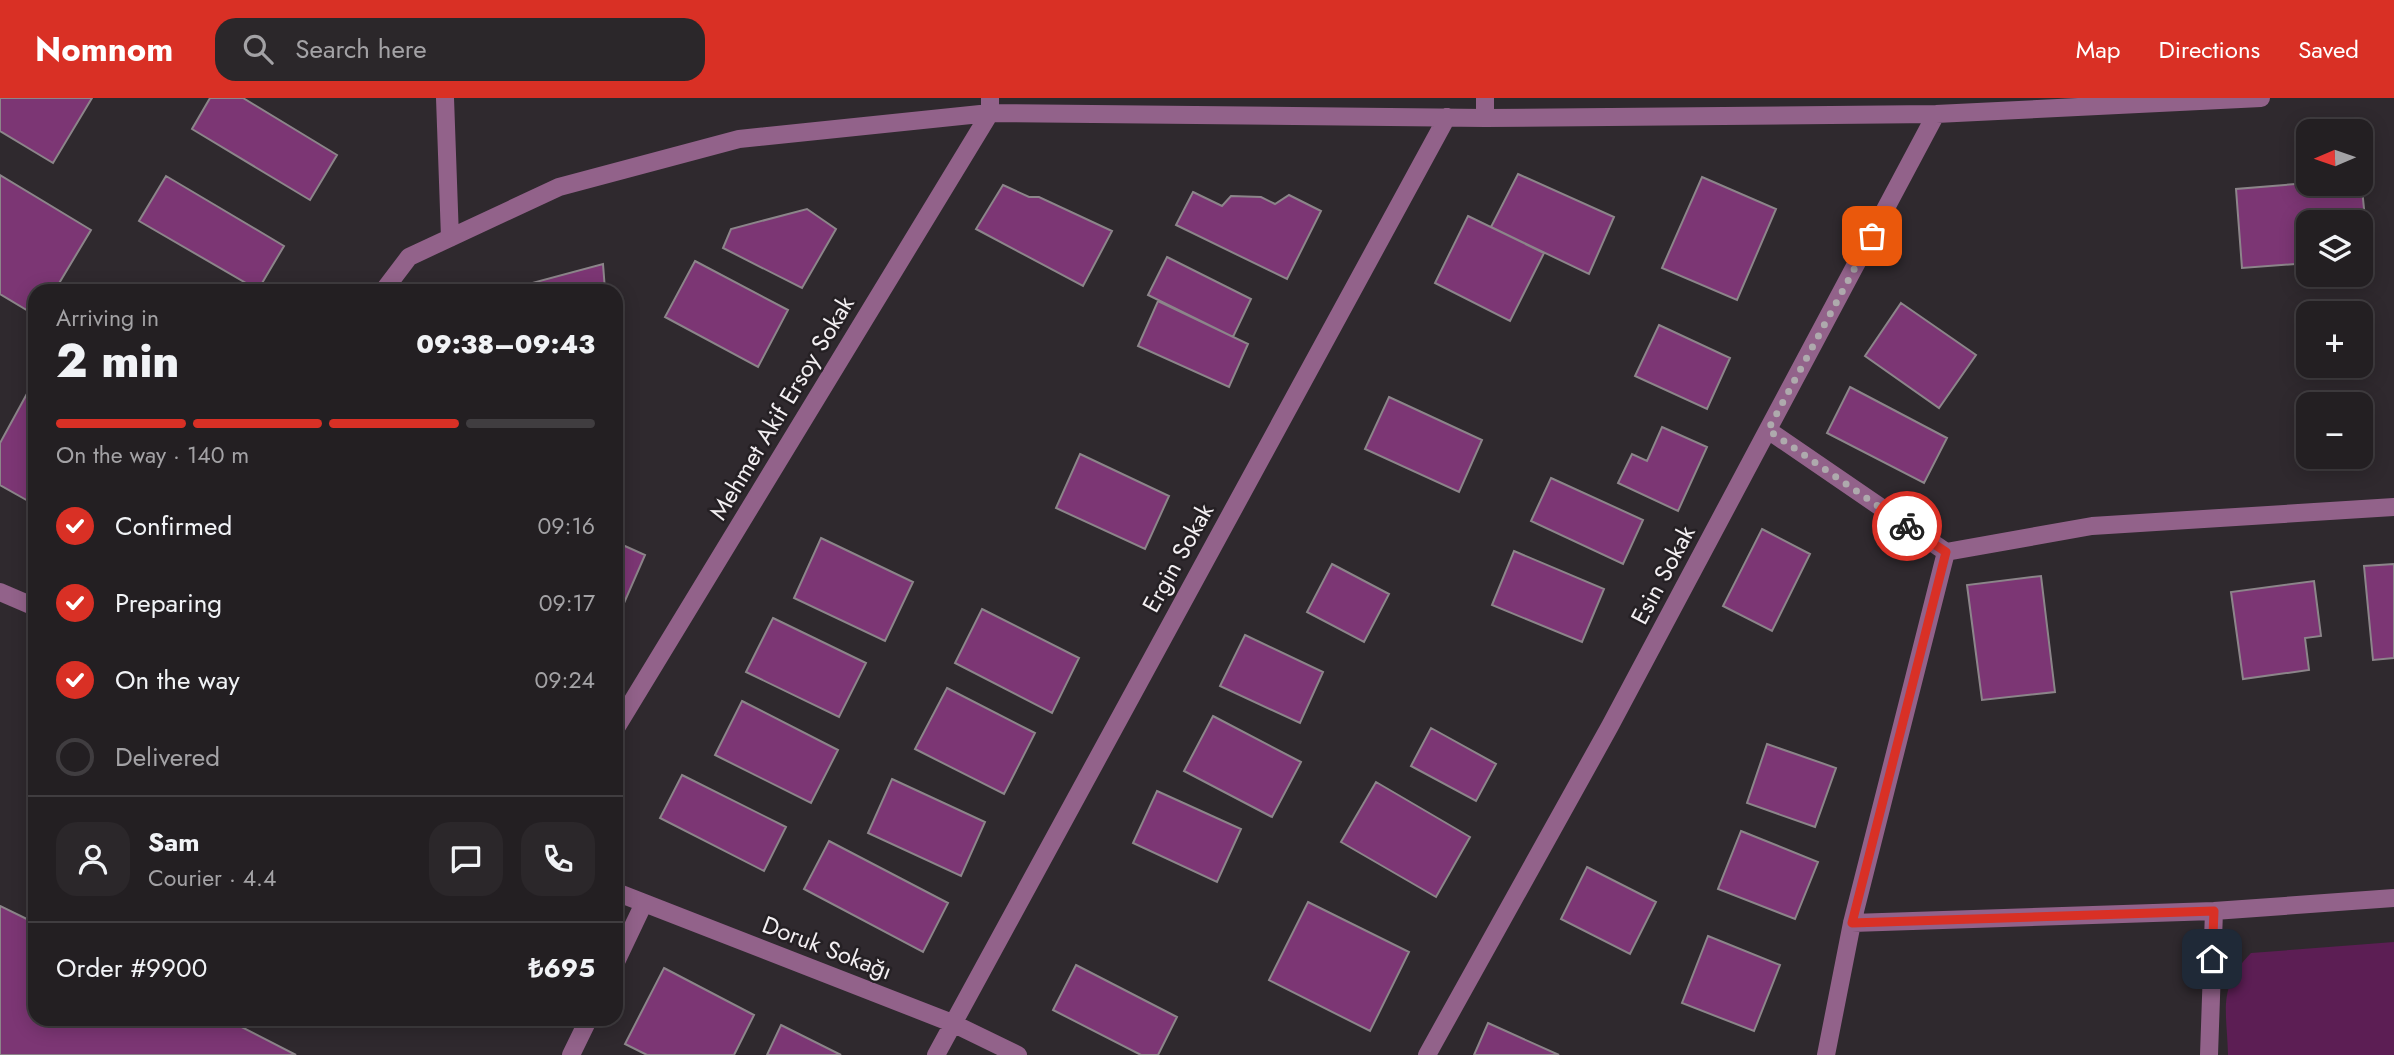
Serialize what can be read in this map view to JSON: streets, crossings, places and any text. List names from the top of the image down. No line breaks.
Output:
{"streets":{"street":["Mehmet Akif Ersoy Sokak","Ergin Sokak","Esin Sokak","Doruk Sokağı"]},"crossings":[["Ergin Sokak","Doruk Sokağı"]],"north":"left","page":{"header":"Nomnom","search":"Search here","nav":["Map","Directions","Saved"],"map_buttons":["+","−"],"heading":["2 min","Arriving in","09:38–09:43"],"panel":["Sam","Courier · 4.4","Order #9900","₺695"],"bar":"On the way · 140 m","list":[["Confirmed","09:16"],["Preparing","09:17"],["On the way","09:24"],"Delivered"]}}
